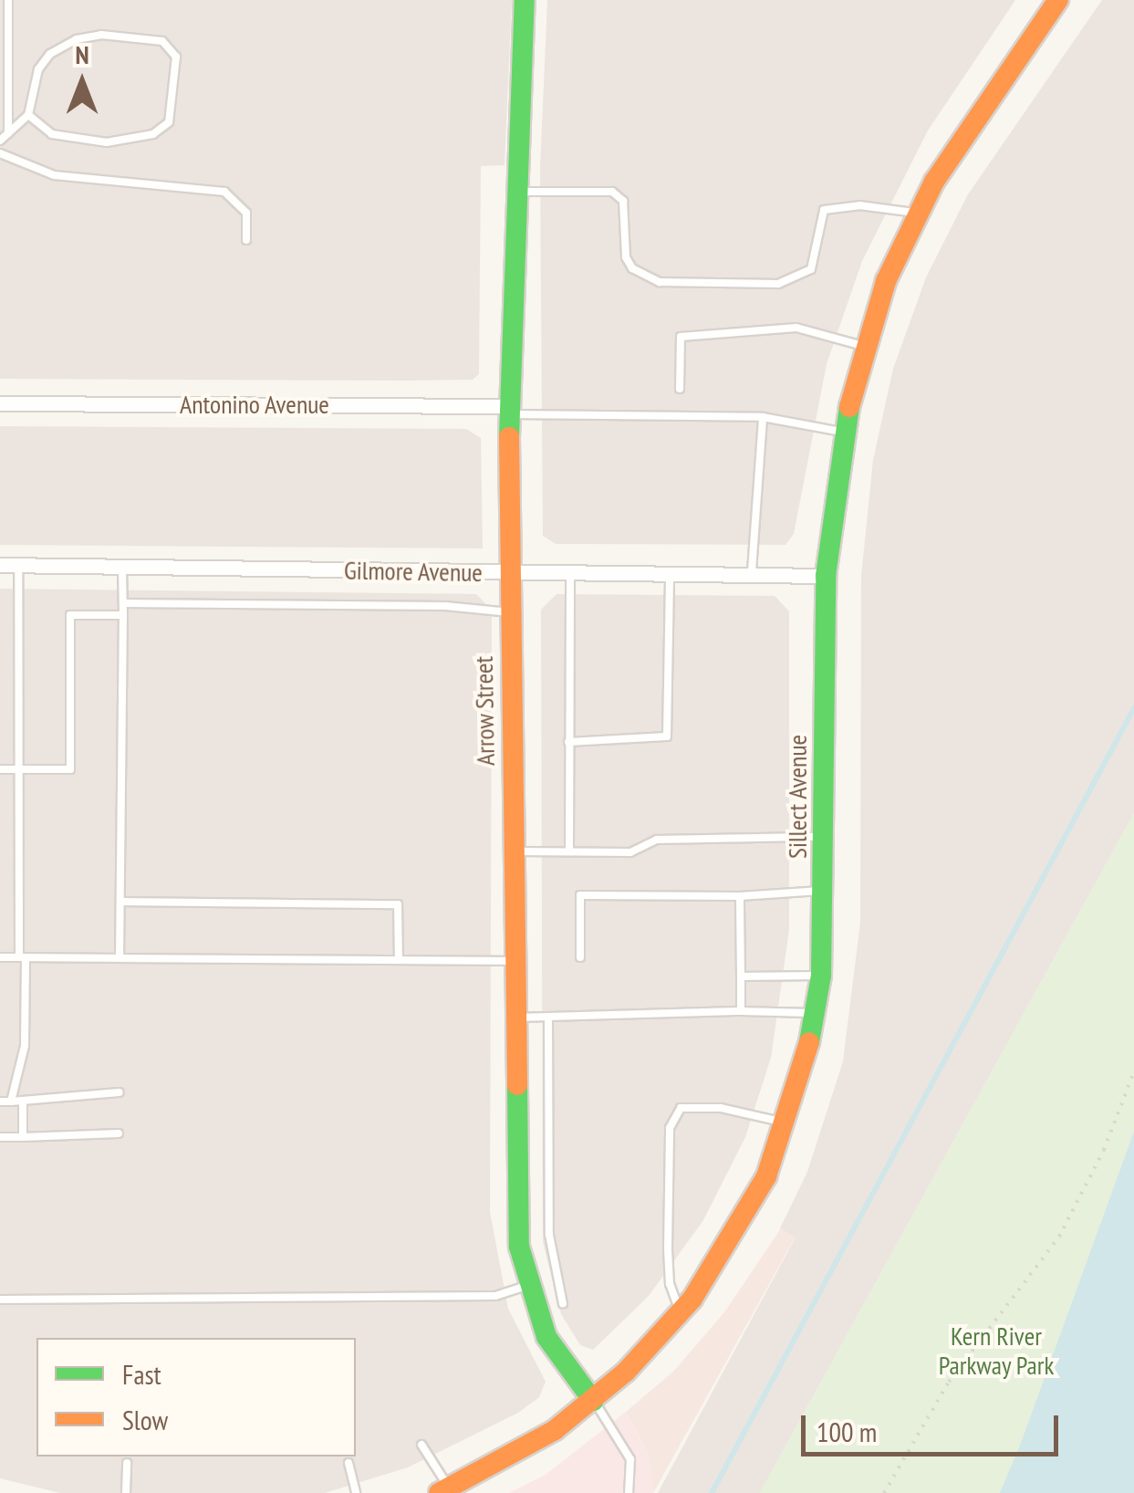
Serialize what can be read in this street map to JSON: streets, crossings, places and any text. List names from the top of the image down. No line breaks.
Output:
{"streets":{"street":["Antonino Avenue","Gilmore Avenue","Arrow Street","Sillect Avenue"]},"crossings":[["Antonino Avenue","Arrow Street"],["Gilmore Avenue","Arrow Street"],["Gilmore Avenue","Sillect Avenue"],["Arrow Street","Sillect Avenue"]],"parks":["Kern River Parkway Park"],"legend":["Fast","Slow"],"scale_bar":"100 m","north":"top"}
